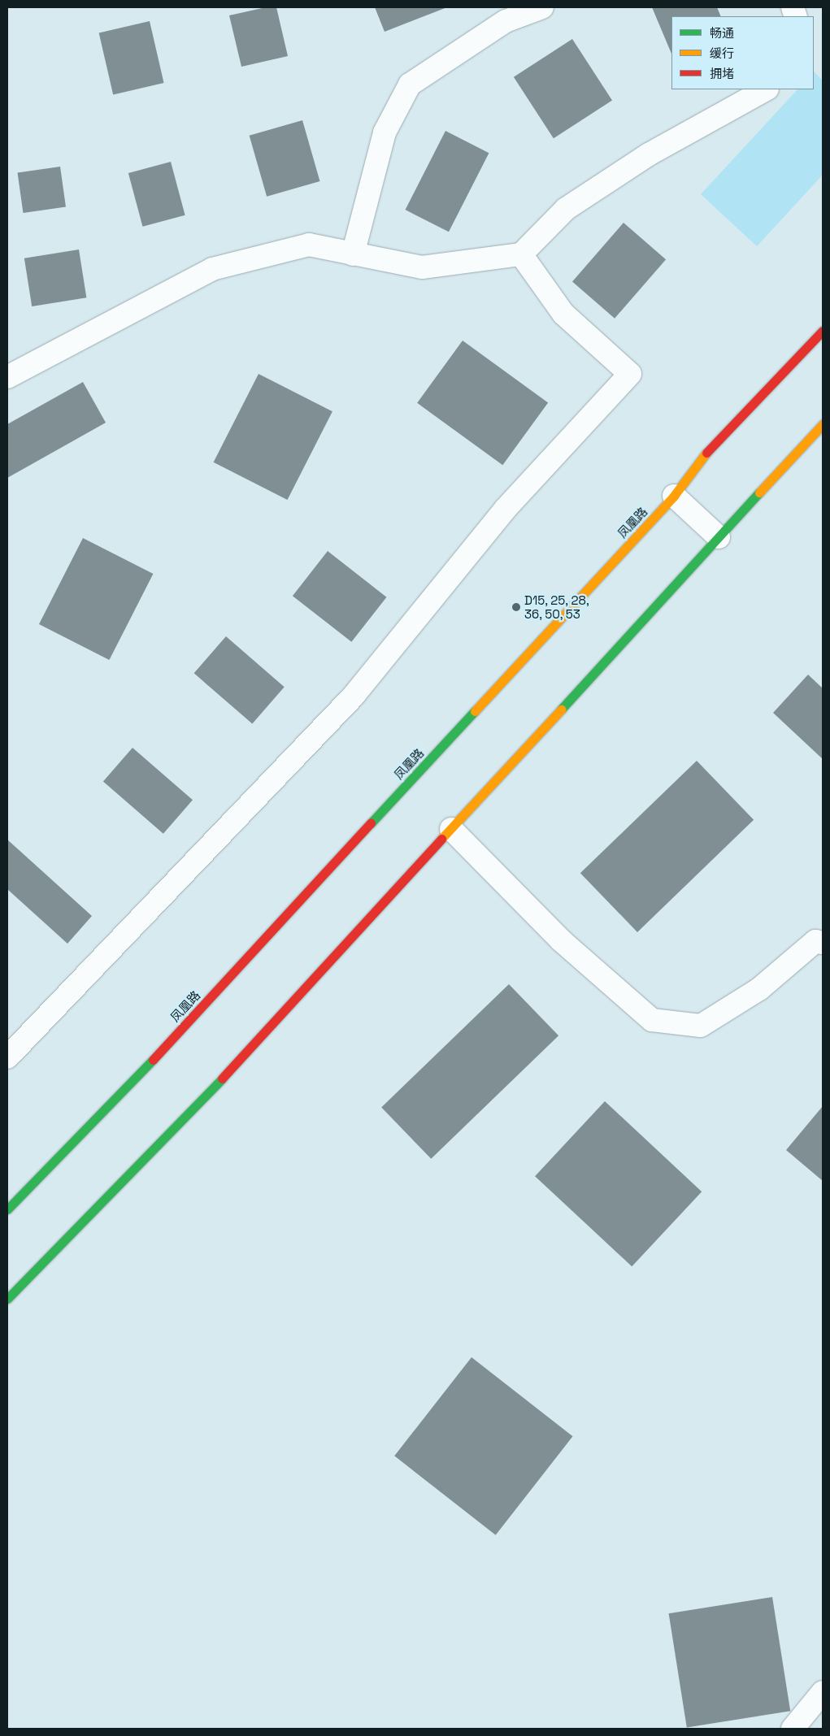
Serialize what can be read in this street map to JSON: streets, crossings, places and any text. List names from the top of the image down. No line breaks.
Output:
{"streets":{"highway":["凤凰路"]},"places":["D15, 25, 28, 36, 50, 53"],"legend":["畅通","缓行","拥堵"]}
